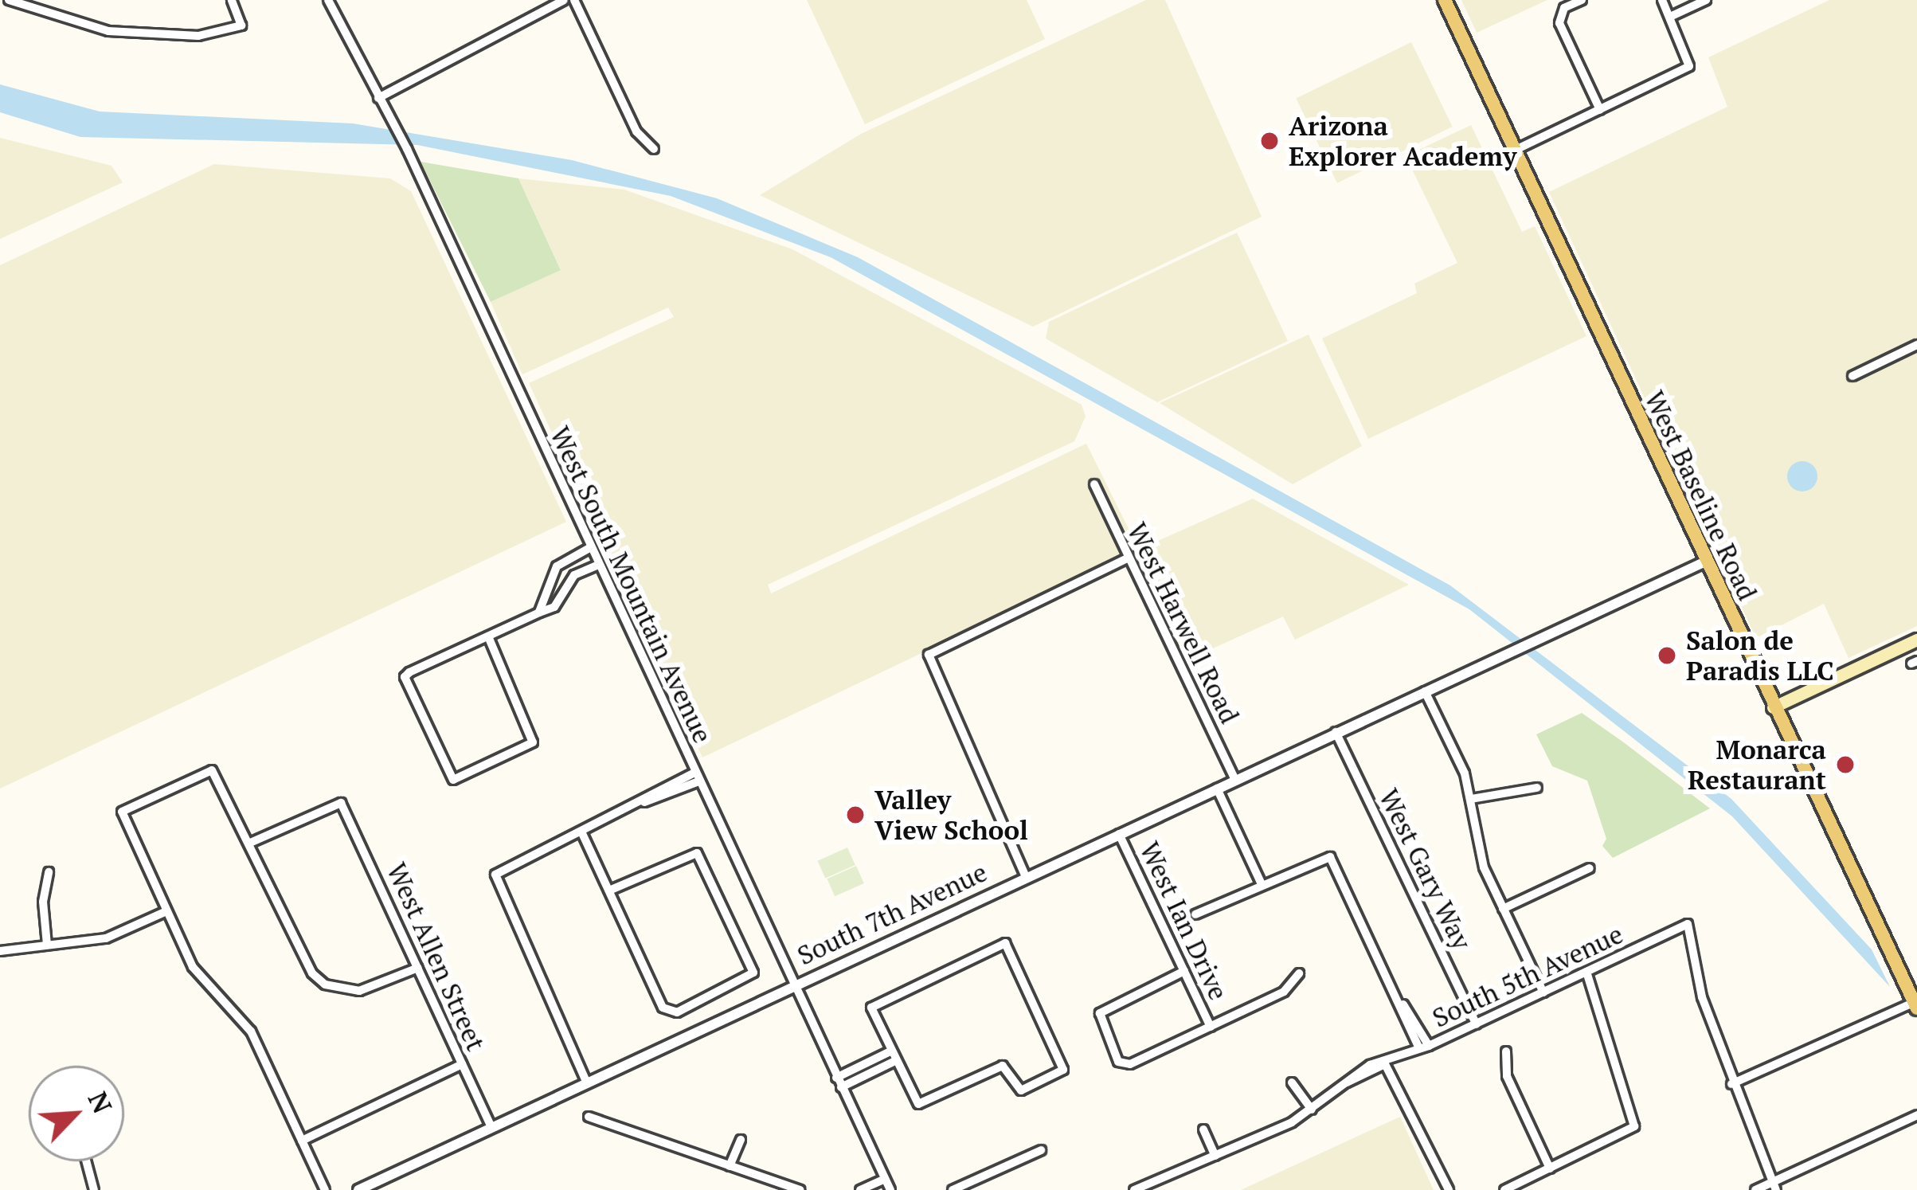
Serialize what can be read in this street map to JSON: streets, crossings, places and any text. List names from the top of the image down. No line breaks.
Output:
{"streets":{"main road":["West Baseline Road"],"street":["West South Mountain Avenue","West Harwell Road","West Gary Way","South 7th Avenue","West Ian Drive","West Allen Street","South 5th Avenue"]},"crossings":[["West Baseline Road","South 7th Avenue"],["West South Mountain Avenue","South 7th Avenue"],["West Harwell Road","South 7th Avenue"],["West Gary Way","South 7th Avenue"],["West Gary Way","South 5th Avenue"],["South 7th Avenue","West Ian Drive"],["South 7th Avenue","West Allen Street"]],"places":["Arizona Explorer Academy","Salon de Paradis LLC","Monarca Restaurant","Valley View School"],"north":"top right"}
